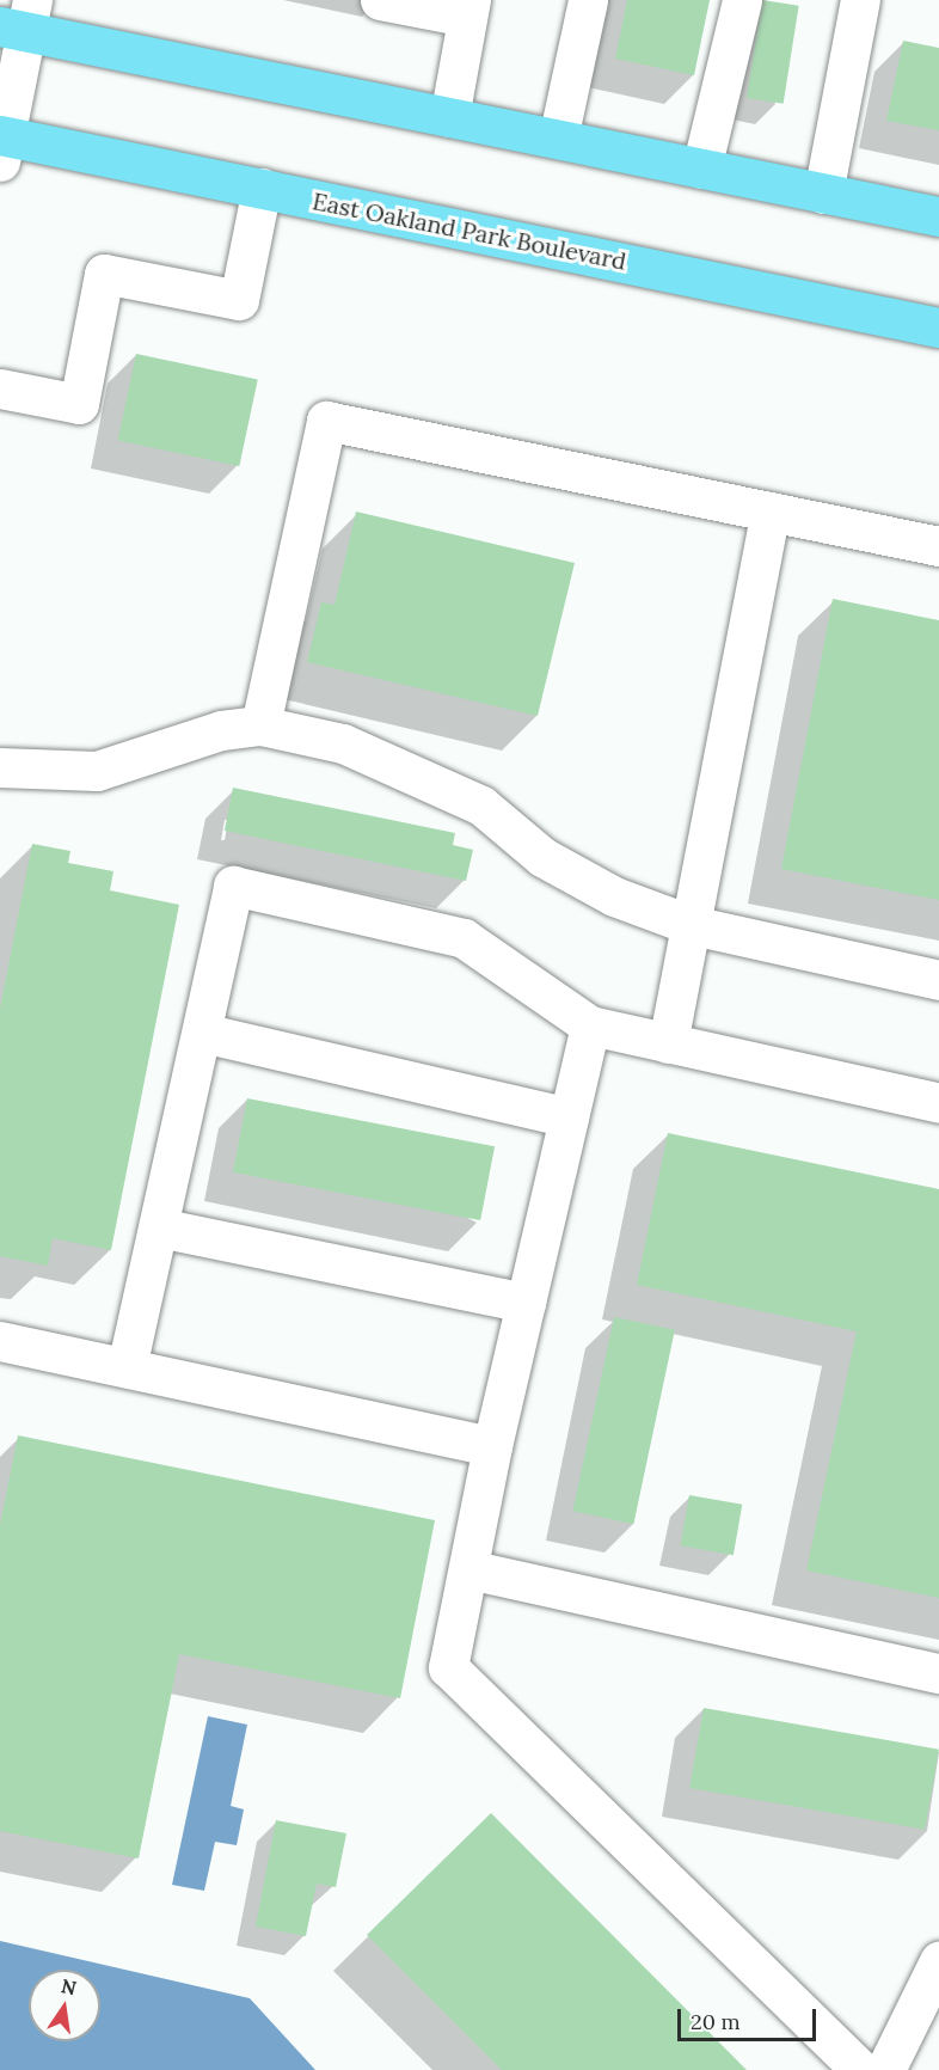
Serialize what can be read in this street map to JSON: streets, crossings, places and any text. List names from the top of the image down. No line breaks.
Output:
{"streets":{"main road":["East Oakland Park Boulevard"]},"scale_bar":"20 m","north":"top"}
